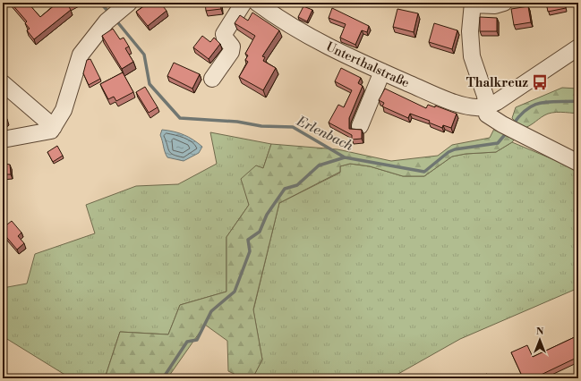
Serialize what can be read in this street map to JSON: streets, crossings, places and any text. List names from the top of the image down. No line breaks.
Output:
{"streets":{"street":["Unterthalstraße"]},"water":["Erlenbach"],"places":{"bus stop":["Thalkreuz"]},"north":"top"}
